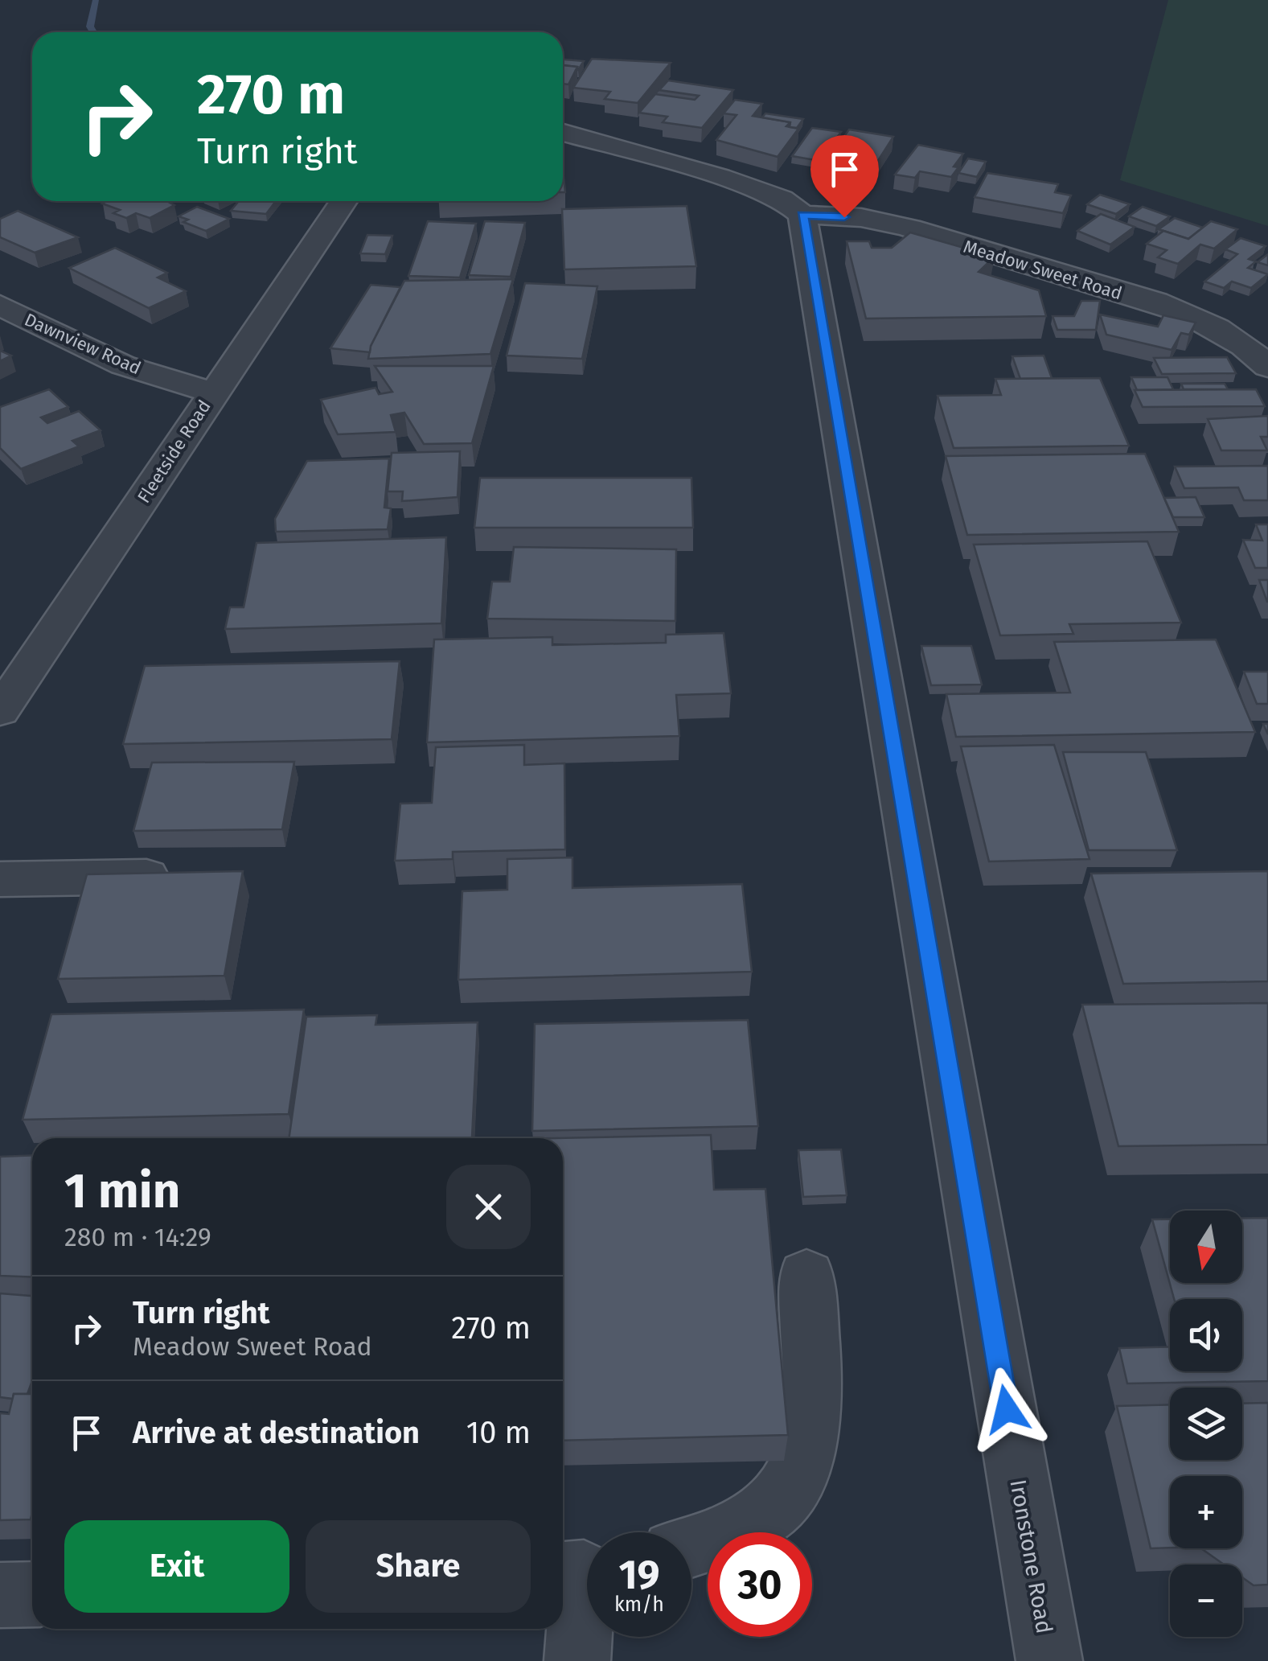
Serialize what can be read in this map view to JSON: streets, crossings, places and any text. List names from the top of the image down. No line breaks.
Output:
{"streets":{"street":["Meadow Sweet Road","Dawnview Road","Fleetside Road","Ironstone Road"]},"crossings":[["Meadow Sweet Road","Ironstone Road"],["Dawnview Road","Fleetside Road"]],"north":"bottom","page":{"turn":["270 m","Turn right"],"heading":["1 min","280 m · 14:29"],"map_buttons":["+","−"],"list":[{"name":"Turn right","note":"Meadow Sweet Road","value":"270 m"},{"name":"Arrive at destination","value":"10 m"}],"buttons":["Exit","Share"],"speed":"19 km/h","limit":"30"}}
